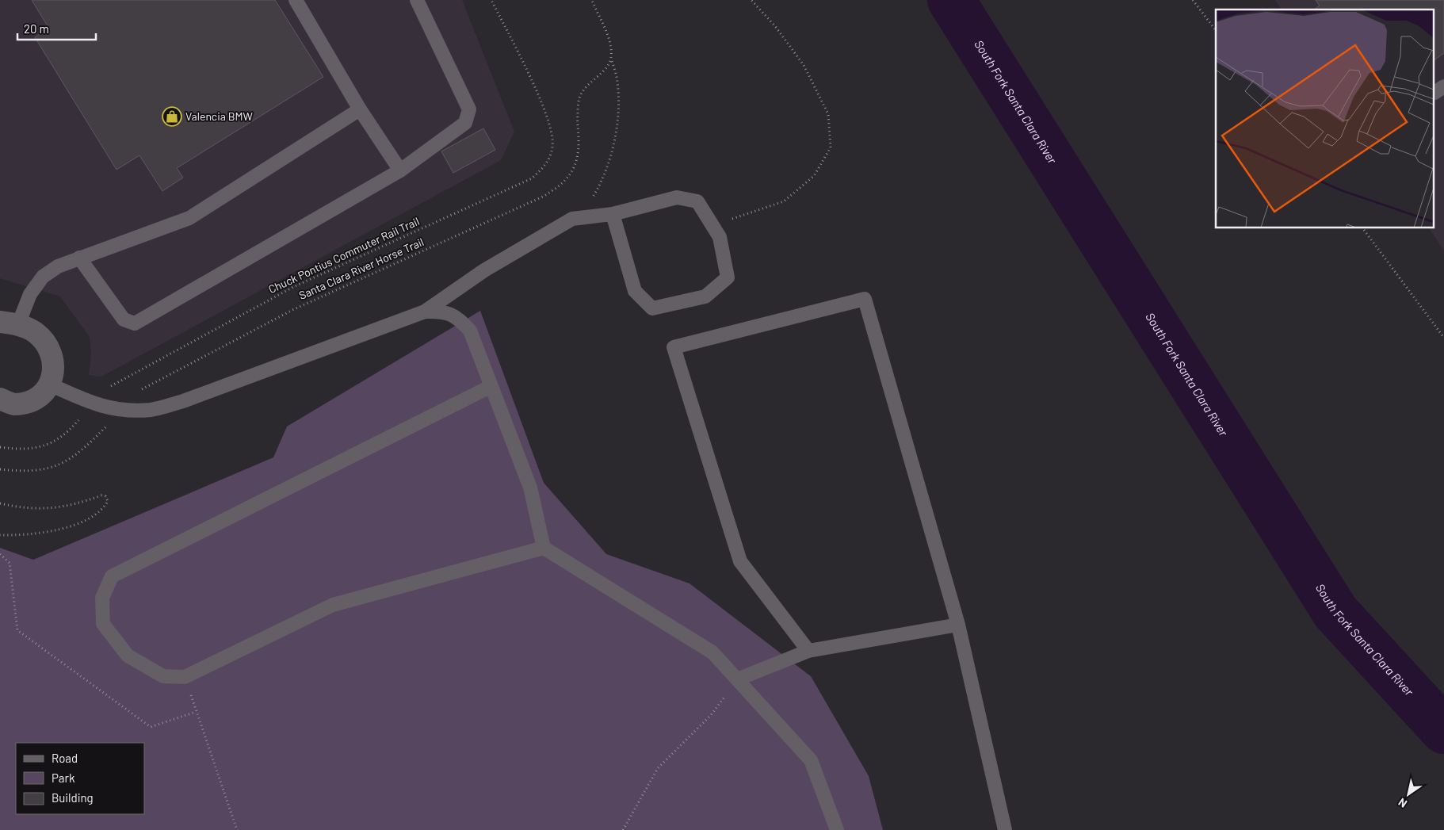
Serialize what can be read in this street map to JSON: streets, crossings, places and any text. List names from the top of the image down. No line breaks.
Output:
{"streets":{"path":["Chuck Pontius Commuter Rail Trail","Santa Clara River Horse Trail"]},"water":["South Fork Santa Clara River"],"places":{"shop":["Valencia BMW"]},"legend":["Road","Park","Building"],"scale_bar":"20 m","north":"bottom left"}
